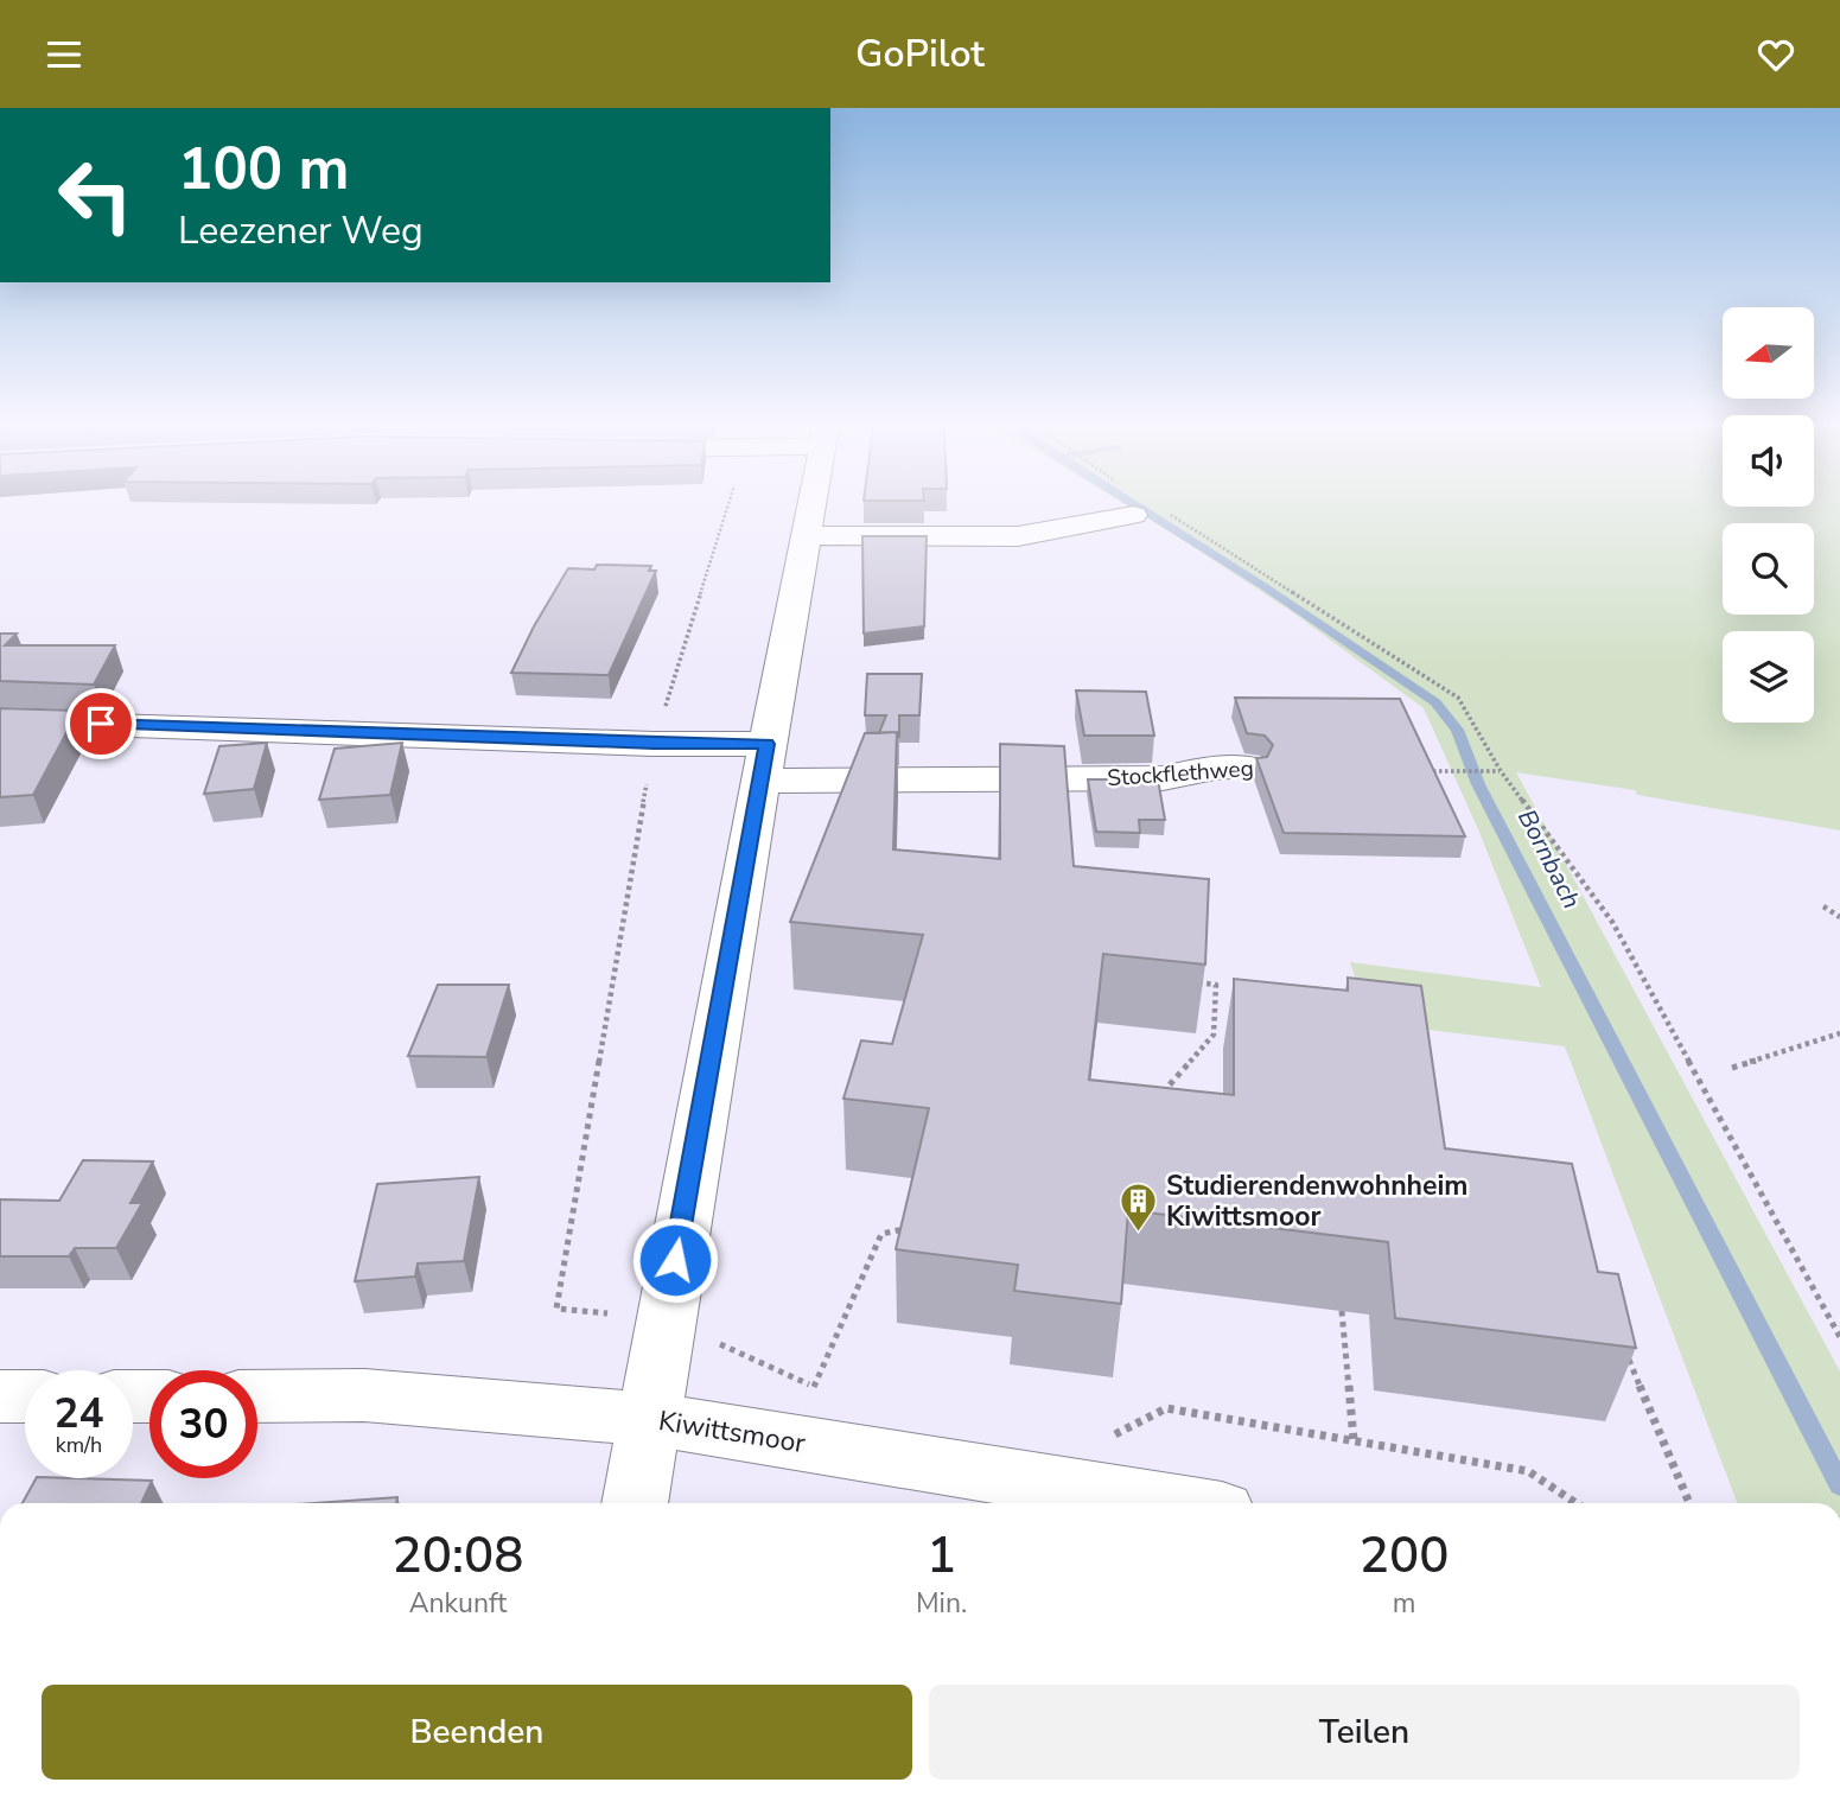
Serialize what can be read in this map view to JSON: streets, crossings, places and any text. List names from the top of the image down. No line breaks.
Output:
{"streets":{"street":["Stockflethweg","Kiwittsmoor"]},"water":["Bornbach"],"places":{"building":["Studierendenwohnheim Kiwittsmoor"]},"north":"left","page":{"header":"GoPilot","turn":["100 m","Leezener Weg"],"speed":"24 km/h","limit":"30","eta":["20:08","Ankunft","1","Min.","200","m"],"buttons":["Beenden","Teilen"]}}
